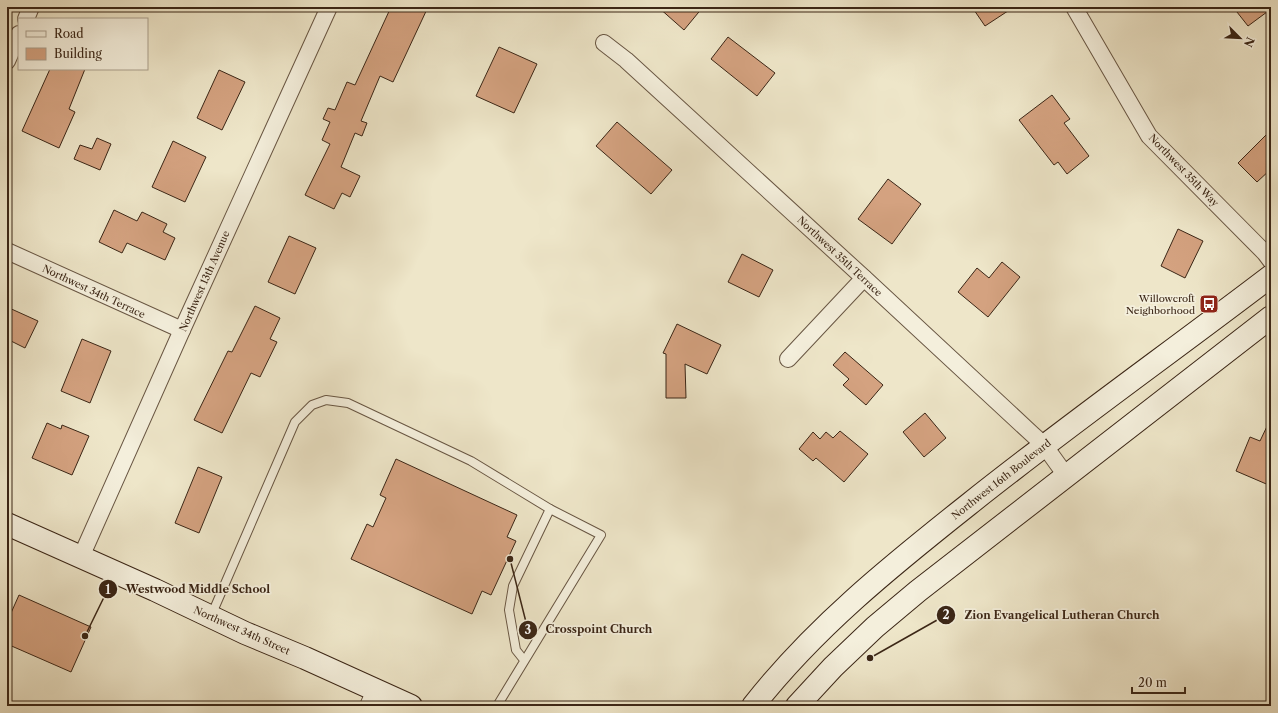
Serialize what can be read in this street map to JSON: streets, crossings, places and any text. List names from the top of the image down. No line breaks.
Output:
{"streets":{"main road":["Northwest 16th Boulevard","Northwest 34th Street"],"street":["Northwest 35th Way","Northwest 35th Terrace","Northwest 13th Avenue","Northwest 34th Terrace"]},"crossings":[["Northwest 35th Terrace","Northwest 16th Boulevard"],["Northwest 13th Avenue","Northwest 34th Terrace"],["Northwest 13th Avenue","Northwest 34th Street"]],"places":{"bus stop":["Willowcroft Neighborhood"],"other":["Crosspoint Church","Westwood Middle School","Zion Evangelical Lutheran Church"]},"legend":["Road","Building"],"scale_bar":"20 m","north":"bottom right"}
